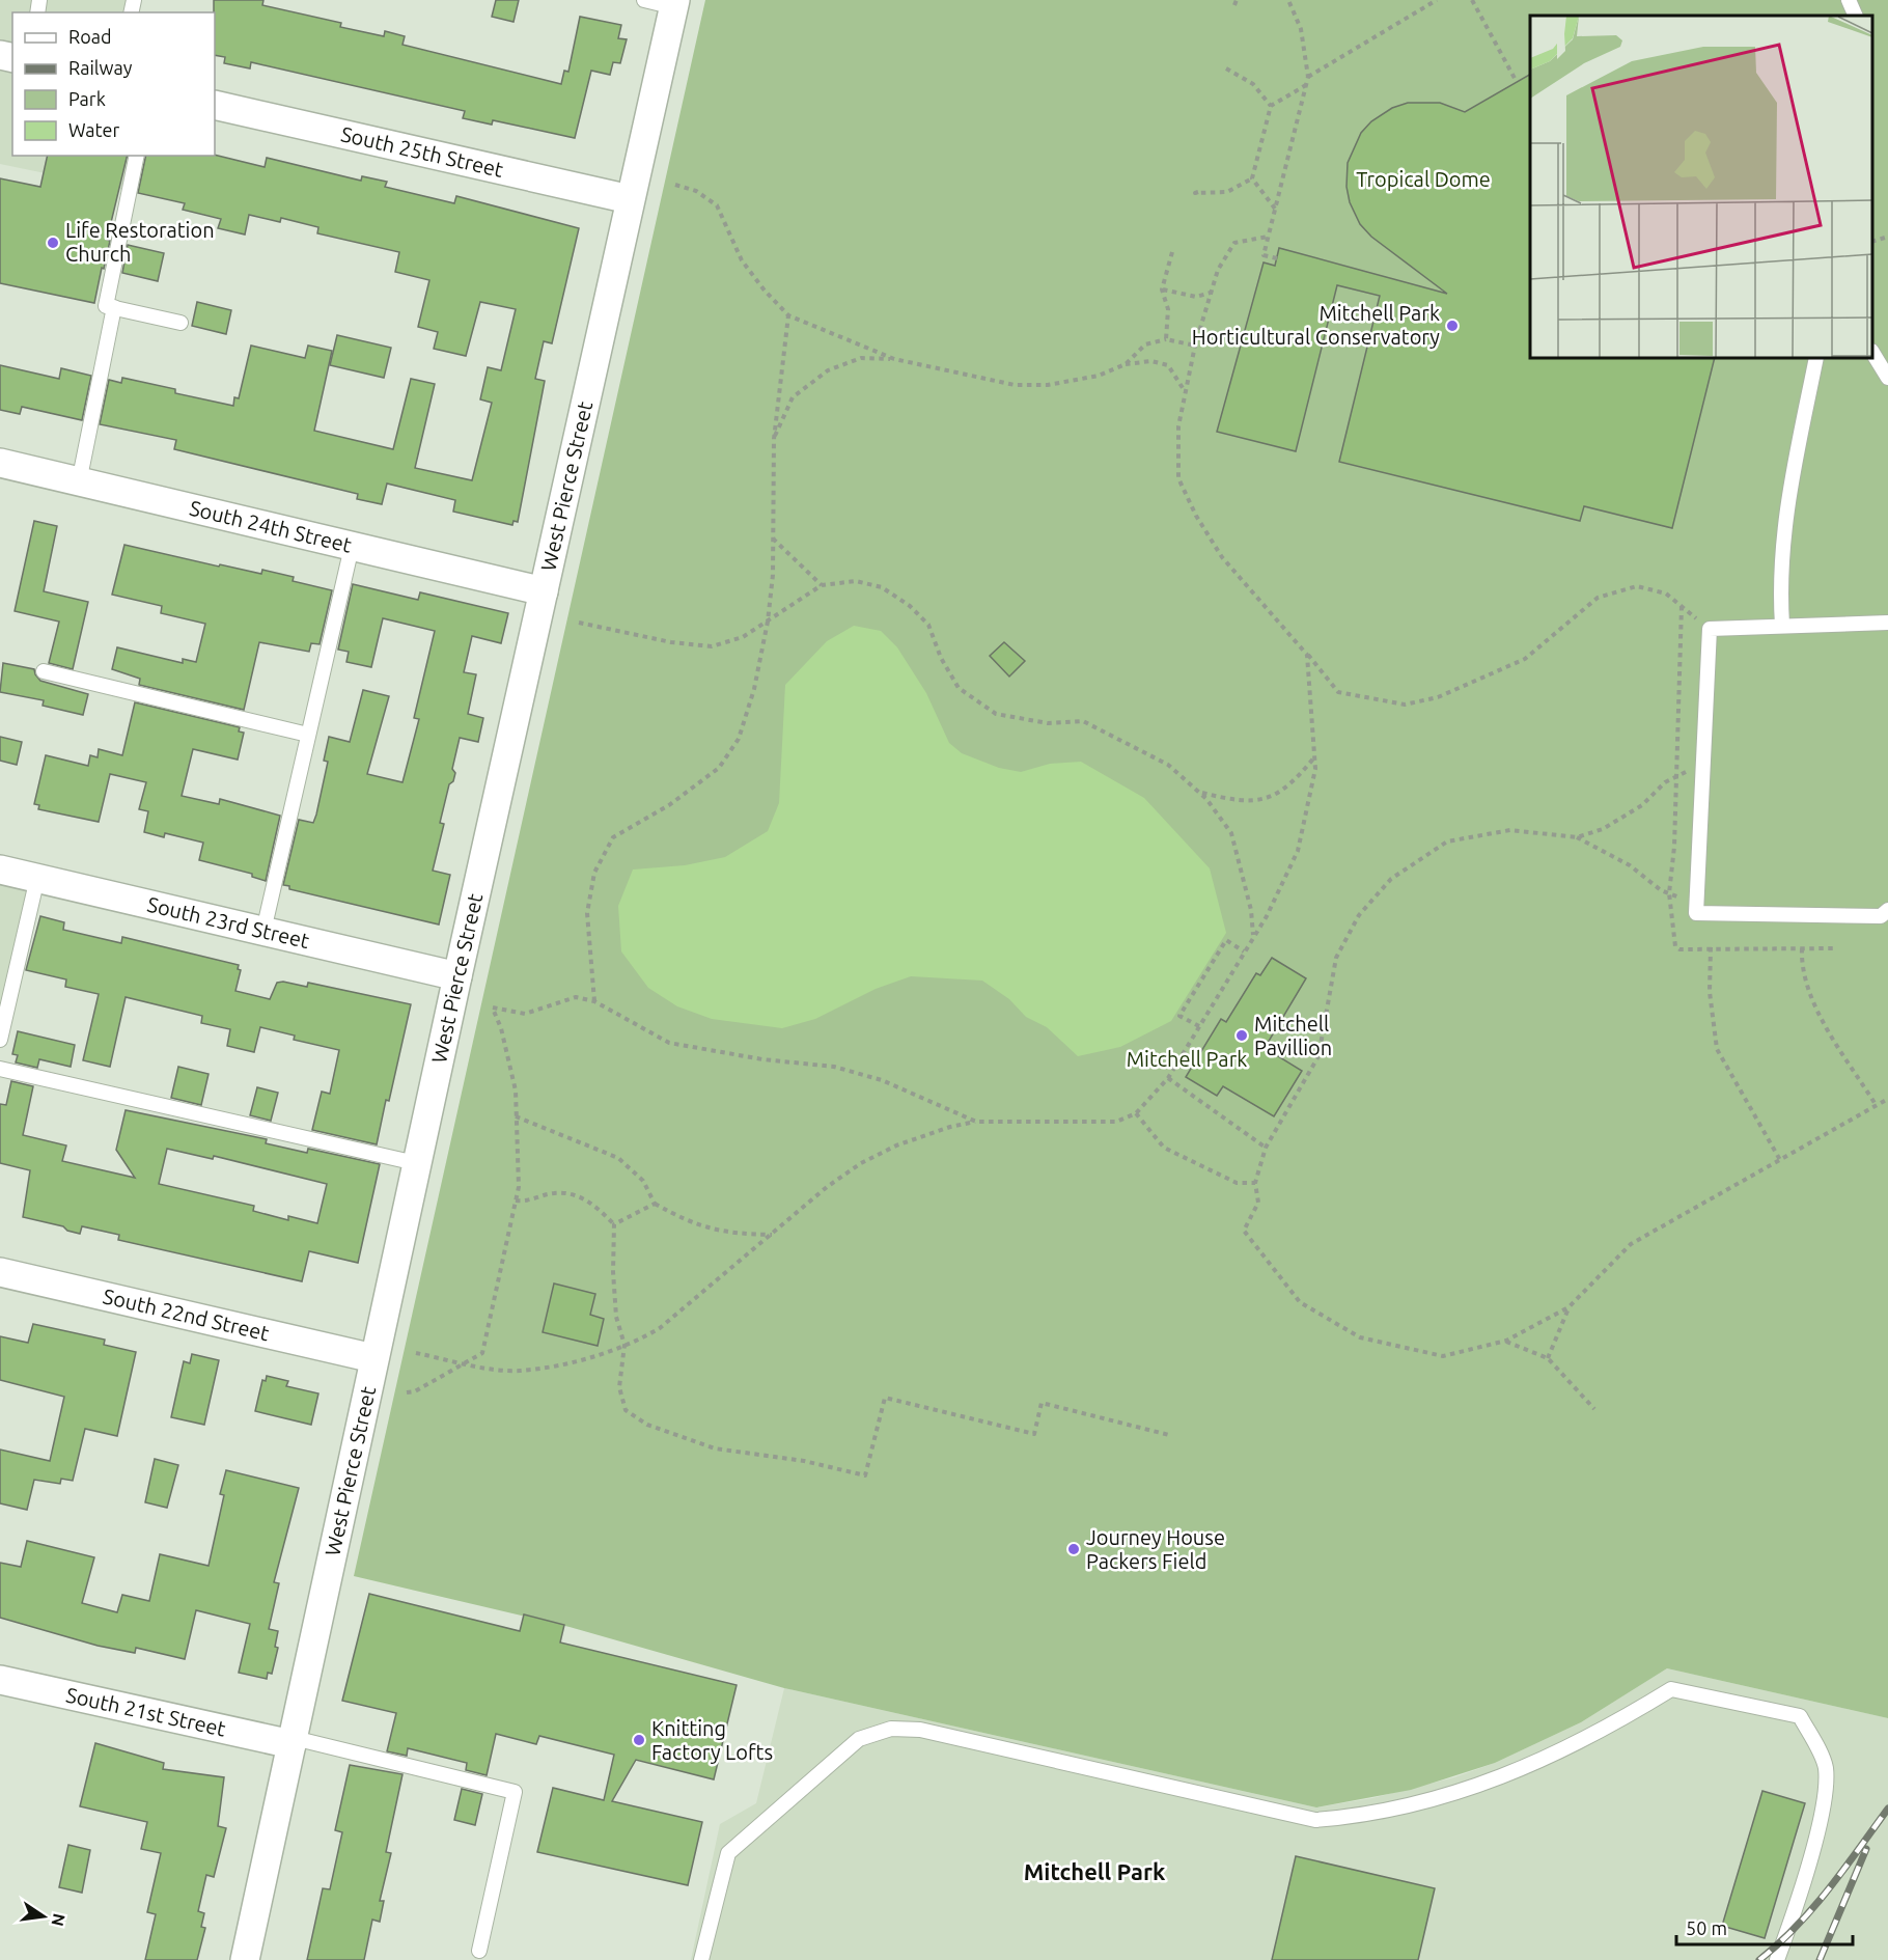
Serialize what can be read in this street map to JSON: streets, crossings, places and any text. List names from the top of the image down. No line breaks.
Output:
{"streets":{"street":["South 25th Street","West Pierce Street","South 24th Street","South 23rd Street","South 22nd Street","South 21st Street"]},"crossings":[["South 25th Street","West Pierce Street"],["West Pierce Street","South 24th Street"],["West Pierce Street","South 23rd Street"],["West Pierce Street","South 22nd Street"],["West Pierce Street","South 21st Street"]],"districts":["Mitchell Park"],"parks":["Tropical Dome","Mitchell Park"],"places":["Life Restoration Church","Mitchell Park Horticultural Conservatory","Mitchell Pavillion","Journey House Packers Field","Knitting Factory Lofts"],"legend":["Road","Railway","Park","Water"],"scale_bar":"50 m","north":"right"}
